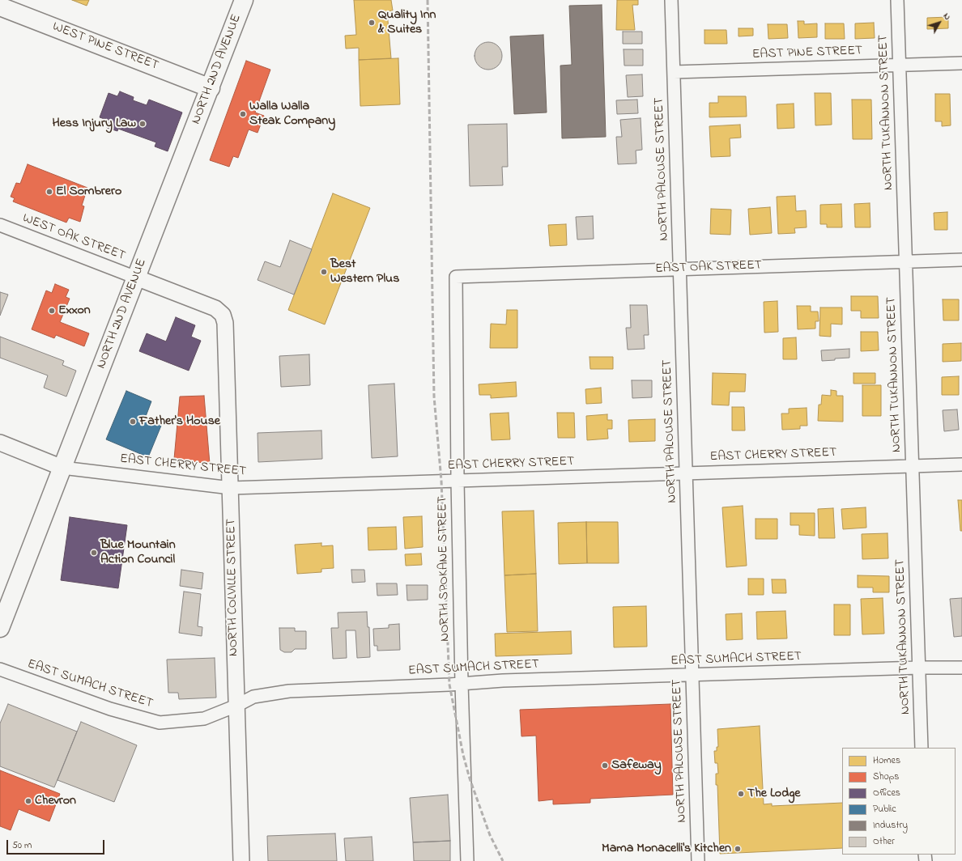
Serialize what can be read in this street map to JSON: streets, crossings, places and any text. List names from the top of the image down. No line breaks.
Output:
{"streets":{"main road":["WEST PINE STREET","NORTH 2ND AVENUE"],"street":["EAST PINE STREET","NORTH TUKANNON STREET","NORTH PALOUSE STREET","WEST OAK STREET","EAST OAK STREET","EAST CHERRY STREET","NORTH SPOKANE STREET","NORTH COLVILLE STREET","EAST SUMACH STREET"]},"crossings":[["WEST PINE STREET","NORTH 2ND AVENUE"],["EAST PINE STREET","NORTH TUKANNON STREET"],["EAST PINE STREET","NORTH PALOUSE STREET"],["NORTH 2ND AVENUE","WEST OAK STREET"],["NORTH 2ND AVENUE","EAST CHERRY STREET"],["NORTH 2ND AVENUE","NORTH COLVILLE STREET"],["NORTH TUKANNON STREET","EAST OAK STREET"],["NORTH TUKANNON STREET","EAST CHERRY STREET"],["NORTH TUKANNON STREET","EAST SUMACH STREET"],["NORTH PALOUSE STREET","EAST OAK STREET"],["NORTH PALOUSE STREET","EAST CHERRY STREET"],["NORTH PALOUSE STREET","EAST SUMACH STREET"],["WEST OAK STREET","NORTH COLVILLE STREET"],["EAST OAK STREET","NORTH SPOKANE STREET"],["EAST CHERRY STREET","NORTH SPOKANE STREET"],["EAST CHERRY STREET","NORTH COLVILLE STREET"],["NORTH SPOKANE STREET","EAST SUMACH STREET"],["NORTH COLVILLE STREET","EAST SUMACH STREET"]],"places":["Quality Inn & Suites","Walla Walla Steak Company","Hess Injury Law","El Sombrero","Best Western Plus","Exxon","Father's House","Blue Mountain Action Council","Safeway","The Lodge","Chevron","Mama Monacelli's Kitchen"],"legend":["Homes","Shops","Offices","Public","Industry","Other"],"scale_bar":"50 m","north":"top right"}
